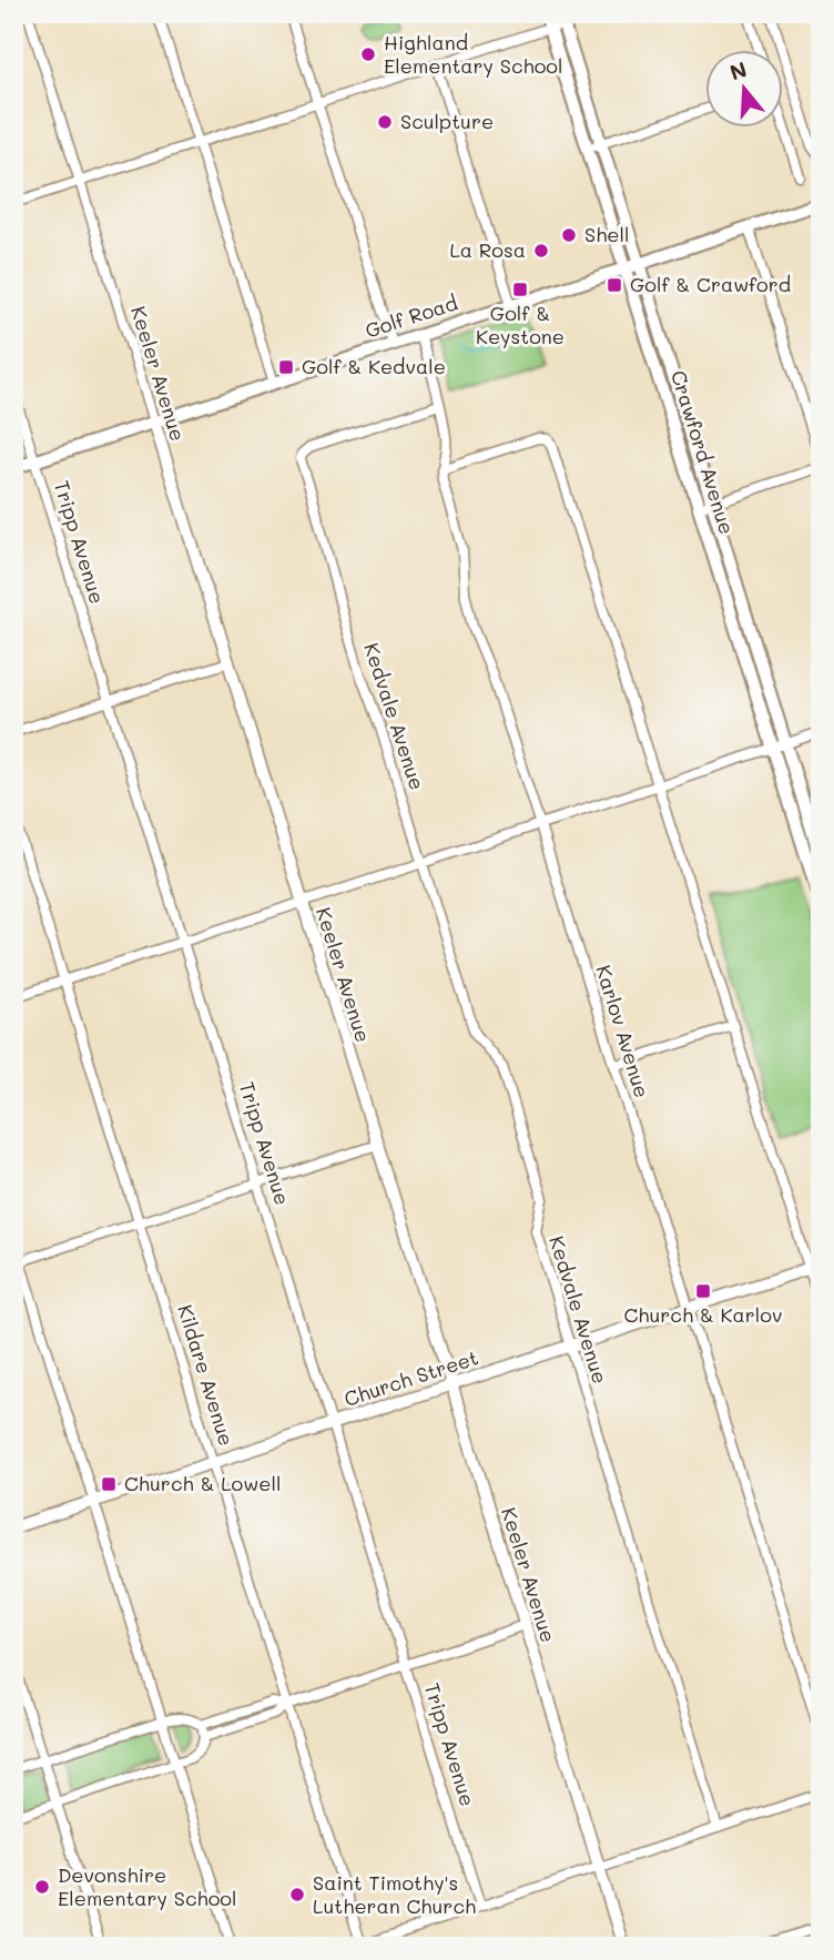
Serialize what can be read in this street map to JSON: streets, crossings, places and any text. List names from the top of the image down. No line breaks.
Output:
{"streets":{"main road":["Golf Road","Crawford Avenue"],"street":["Keeler Avenue","Tripp Avenue","Kedvale Avenue","Karlov Avenue","Kildare Avenue","Church Street"]},"crossings":[["Golf Road","Keeler Avenue"],["Golf Road","Crawford Avenue"],["Golf Road","Tripp Avenue"],["Golf Road","Karlov Avenue"],["Keeler Avenue","Church Street"],["Tripp Avenue","Church Street"],["Kedvale Avenue","Karlov Avenue"],["Kedvale Avenue","Church Street"],["Karlov Avenue","Church Street"],["Kildare Avenue","Church Street"]],"places":{"other":["Highland Elementary School","Sculpture","Shell","La Rosa","Devonshire Elementary School","Saint Timothy's Lutheran Church"],"transit":["Golf & Crawford","Golf & Keystone","Golf & Kedvale","Church & Karlov","Church & Lowell"]},"north":"top"}
